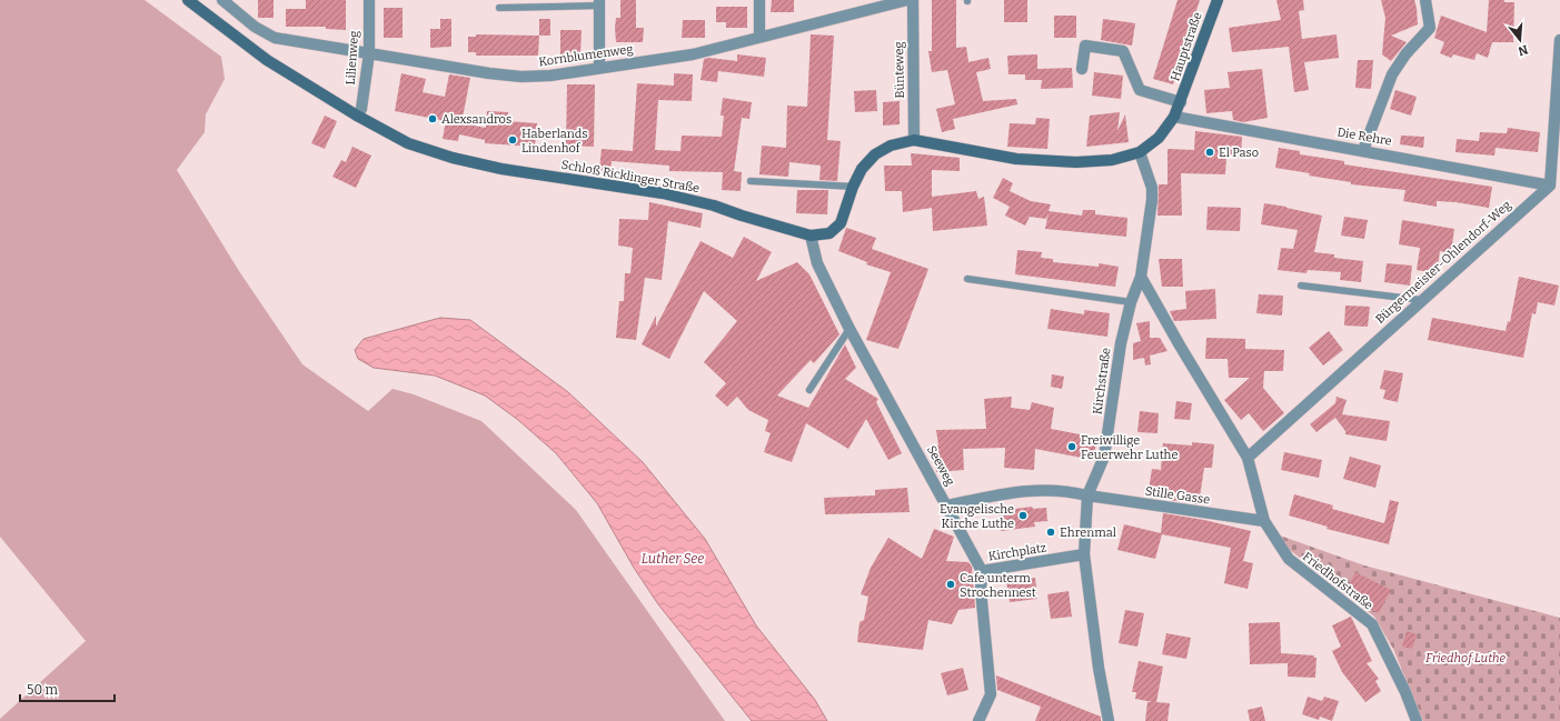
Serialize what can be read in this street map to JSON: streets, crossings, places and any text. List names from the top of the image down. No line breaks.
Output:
{"streets":{"street":["Hauptstraße","Kornblumenweg","Lilienweg","Bünteweg","Die Rehre","Schloß Ricklinger Straße","Bürgermeister-Ohlendorf-Weg","Kirchstraße","Seeweg","Stille Gasse","Kirchplatz","Friedhofstraße"]},"crossings":[["Hauptstraße","Die Rehre"],["Hauptstraße","Schloß Ricklinger Straße"],["Kornblumenweg","Lilienweg"],["Lilienweg","Schloß Ricklinger Straße"],["Bünteweg","Schloß Ricklinger Straße"],["Die Rehre","Schloß Ricklinger Straße"],["Die Rehre","Bürgermeister-Ohlendorf-Weg"],["Schloß Ricklinger Straße","Kirchstraße"],["Schloß Ricklinger Straße","Seeweg"],["Bürgermeister-Ohlendorf-Weg","Friedhofstraße"],["Kirchstraße","Stille Gasse"],["Kirchstraße","Kirchplatz"],["Kirchstraße","Friedhofstraße"],["Seeweg","Kirchplatz"],["Stille Gasse","Friedhofstraße"]],"water":["Luther See"],"parks":["Friedhof Luthe"],"places":["Alexsandros","Haberlands Lindenhof","El Paso","Freiwillige Feuerwehr Luthe","Evangelische Kirche Luthe","Ehrenmal","Cafe unterm Strochennest"],"scale_bar":"50 m","north":"bottom"}
